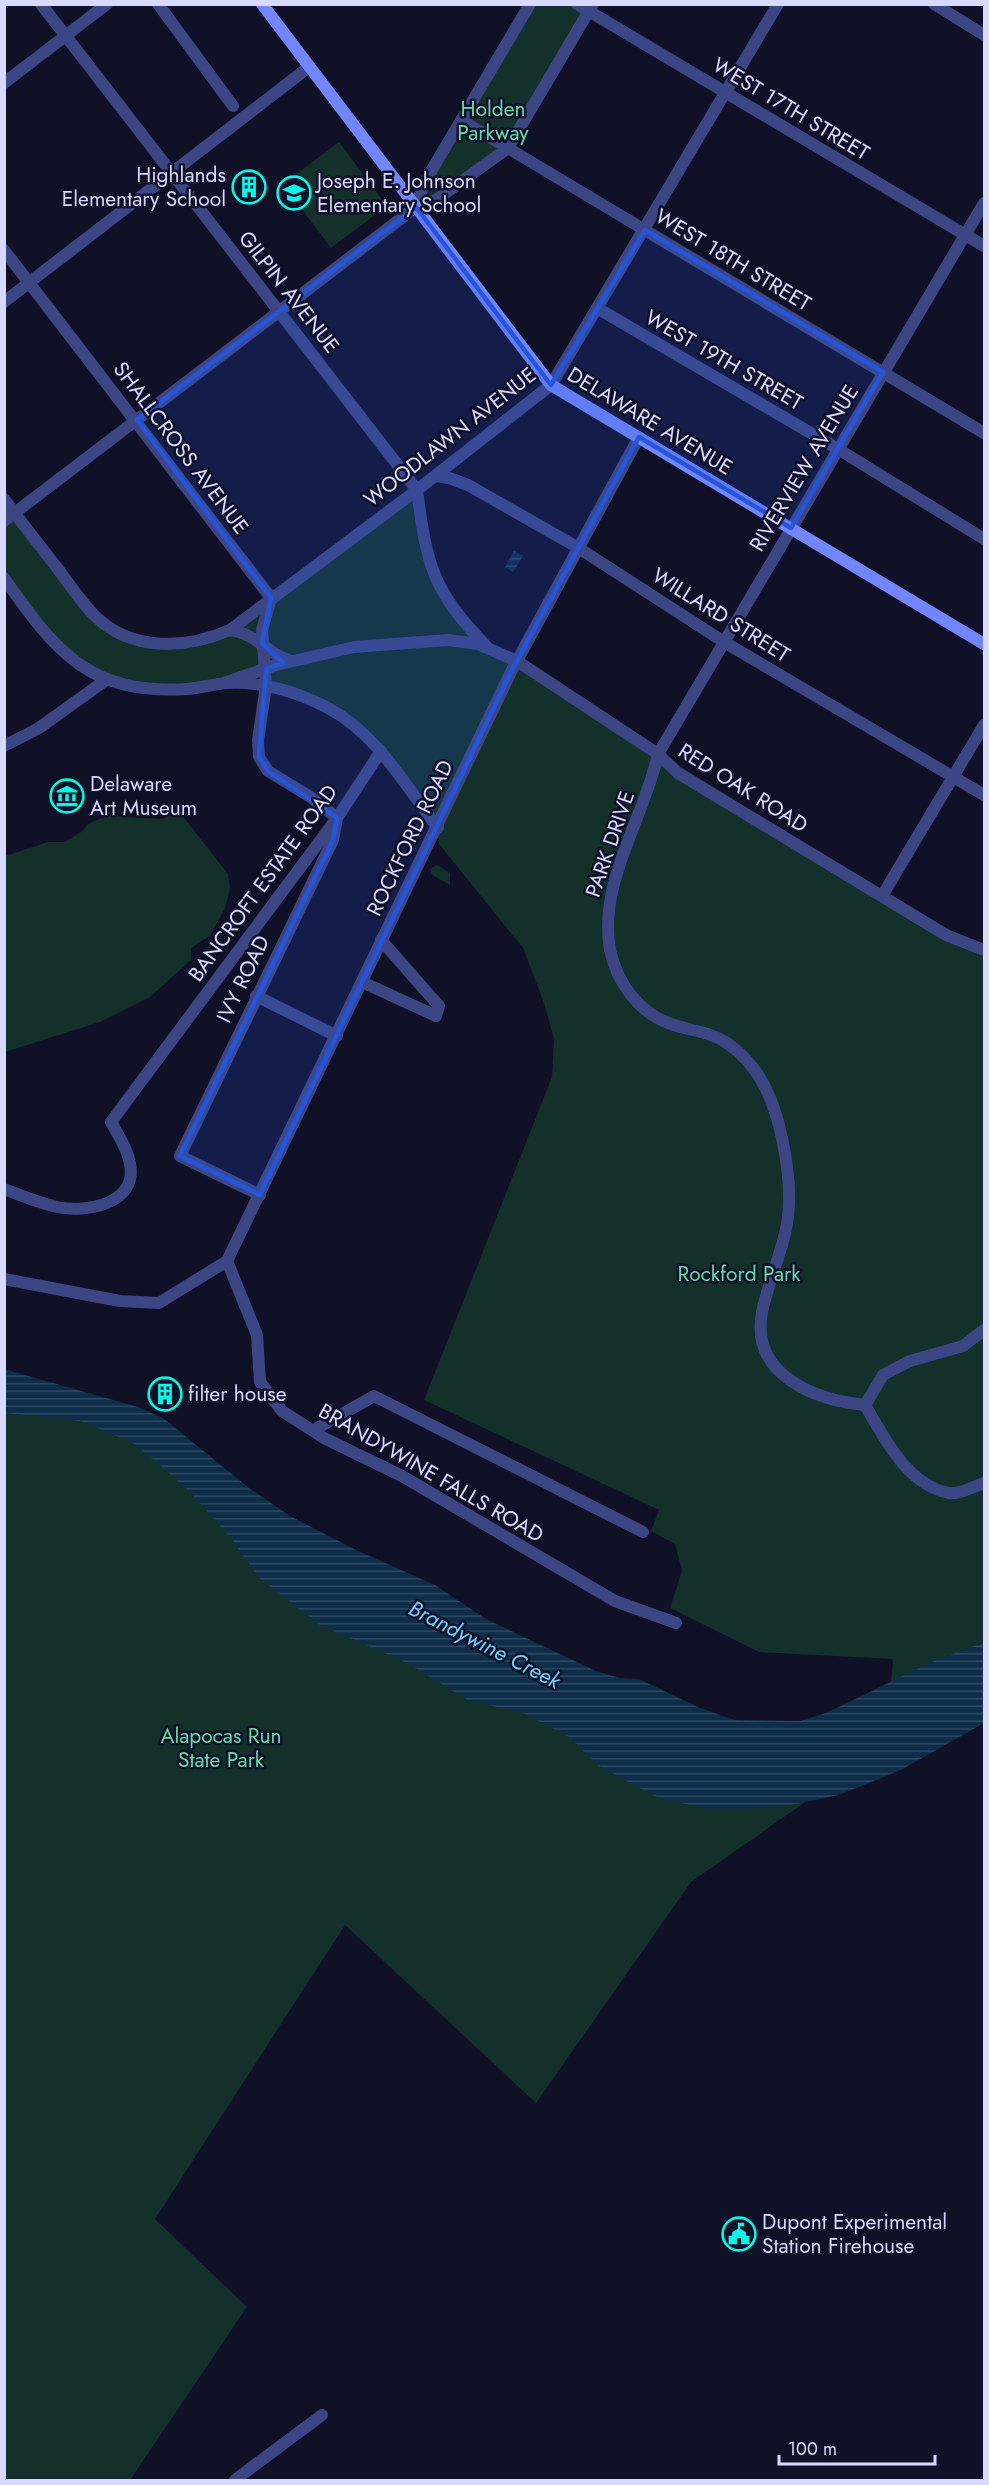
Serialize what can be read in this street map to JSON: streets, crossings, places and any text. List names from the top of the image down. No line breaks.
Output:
{"streets":{"street":["WEST 17TH STREET","WEST 18TH STREET","GILPIN AVENUE","WEST 19TH STREET","DELAWARE AVENUE","WOODLAWN AVENUE","SHALLCROSS AVENUE","RIVERVIEW AVENUE","WILLARD STREET","RED OAK ROAD","ROCKFORD ROAD","PARK DRIVE","BANCROFT ESTATE ROAD","IVY ROAD","BRANDYWINE FALLS ROAD"]},"crossings":[["WEST 17TH STREET","WOODLAWN AVENUE"],["WEST 17TH STREET","RIVERVIEW AVENUE"],["WEST 18TH STREET","WOODLAWN AVENUE"],["WEST 18TH STREET","RIVERVIEW AVENUE"],["GILPIN AVENUE","WOODLAWN AVENUE"],["GILPIN AVENUE","RED OAK ROAD"],["WEST 19TH STREET","WOODLAWN AVENUE"],["WEST 19TH STREET","RIVERVIEW AVENUE"],["DELAWARE AVENUE","WOODLAWN AVENUE"],["DELAWARE AVENUE","RIVERVIEW AVENUE"],["DELAWARE AVENUE","ROCKFORD ROAD"],["WOODLAWN AVENUE","SHALLCROSS AVENUE"],["WOODLAWN AVENUE","WILLARD STREET"],["WOODLAWN AVENUE","RED OAK ROAD"],["RIVERVIEW AVENUE","WILLARD STREET"],["RIVERVIEW AVENUE","RED OAK ROAD"],["RIVERVIEW AVENUE","PARK DRIVE"],["WILLARD STREET","ROCKFORD ROAD"],["RED OAK ROAD","ROCKFORD ROAD"],["RED OAK ROAD","PARK DRIVE"],["ROCKFORD ROAD","IVY ROAD"],["ROCKFORD ROAD","BRANDYWINE FALLS ROAD"],["BANCROFT ESTATE ROAD","IVY ROAD"]],"water":["Brandywine Creek"],"parks":["Holden Parkway","Rockford Park","Alapocas Run State Park"],"places":{"building":["Highlands Elementary School","filter house"],"school or university":["Joseph E. Johnson Elementary School"],"museum":["Delaware Art Museum"],"public building":["Dupont Experimental Station Firehouse"]},"scale_bar":"100 m"}
